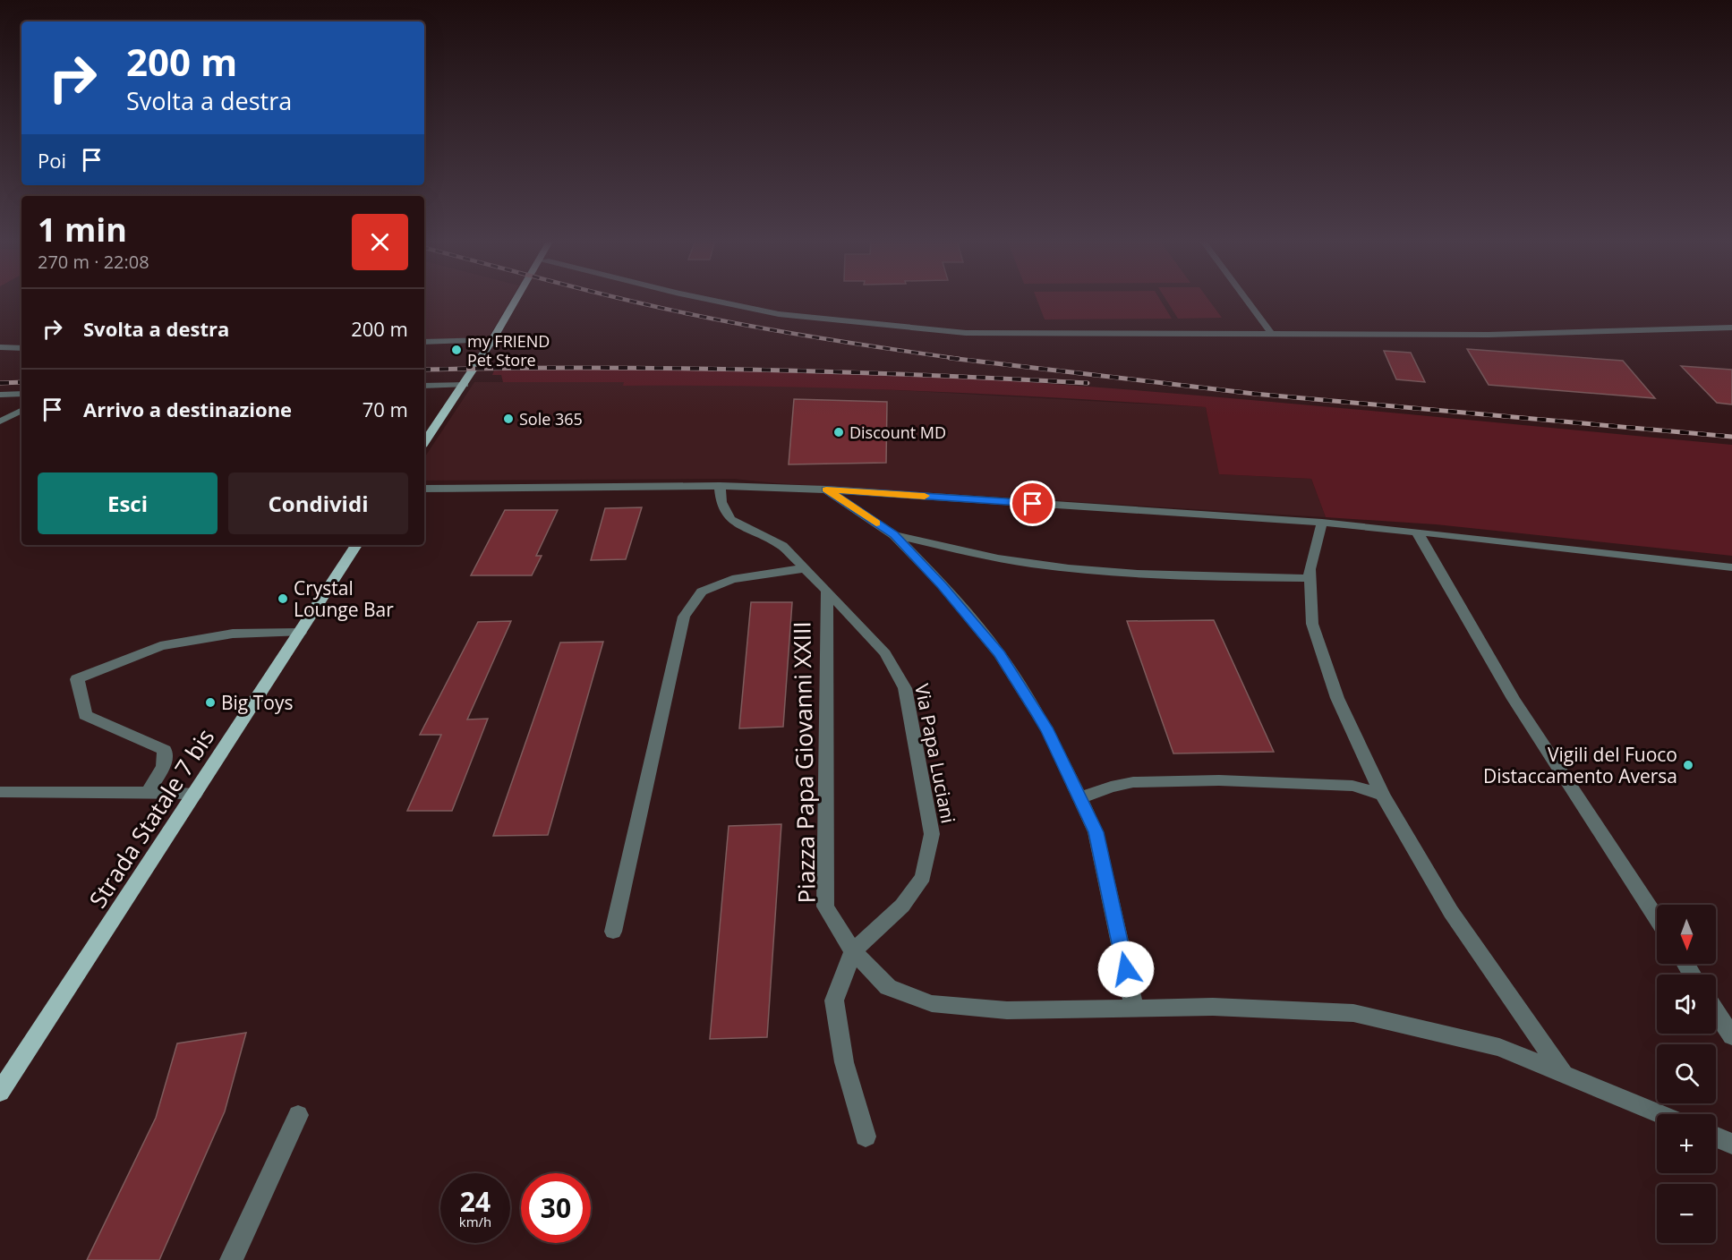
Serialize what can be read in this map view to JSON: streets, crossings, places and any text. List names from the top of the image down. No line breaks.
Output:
{"streets":{"main road":["Strada Statale 7 bis"],"street":["Via Papa Luciani","Piazza Papa Giovanni XXIII"]},"crossings":[["Via Papa Luciani","Piazza Papa Giovanni XXIII"]],"places":["my FRIEND Pet Store","Sole 365","Discount MD","Crystal Lounge Bar","Big Toys","Vigili del Fuoco Distaccamento Aversa"],"north":"bottom","page":{"turn":["200 m","Svolta a destra"],"then":"Poi","heading":["1 min","270 m · 22:08"],"list":[{"name":"Svolta a destra","value":"200 m"},{"name":"Arrivo a destinazione","value":"70 m"}],"buttons":["Esci","Condividi"],"map_buttons":["+","−"],"speed":"24 km/h","limit":"30"}}
